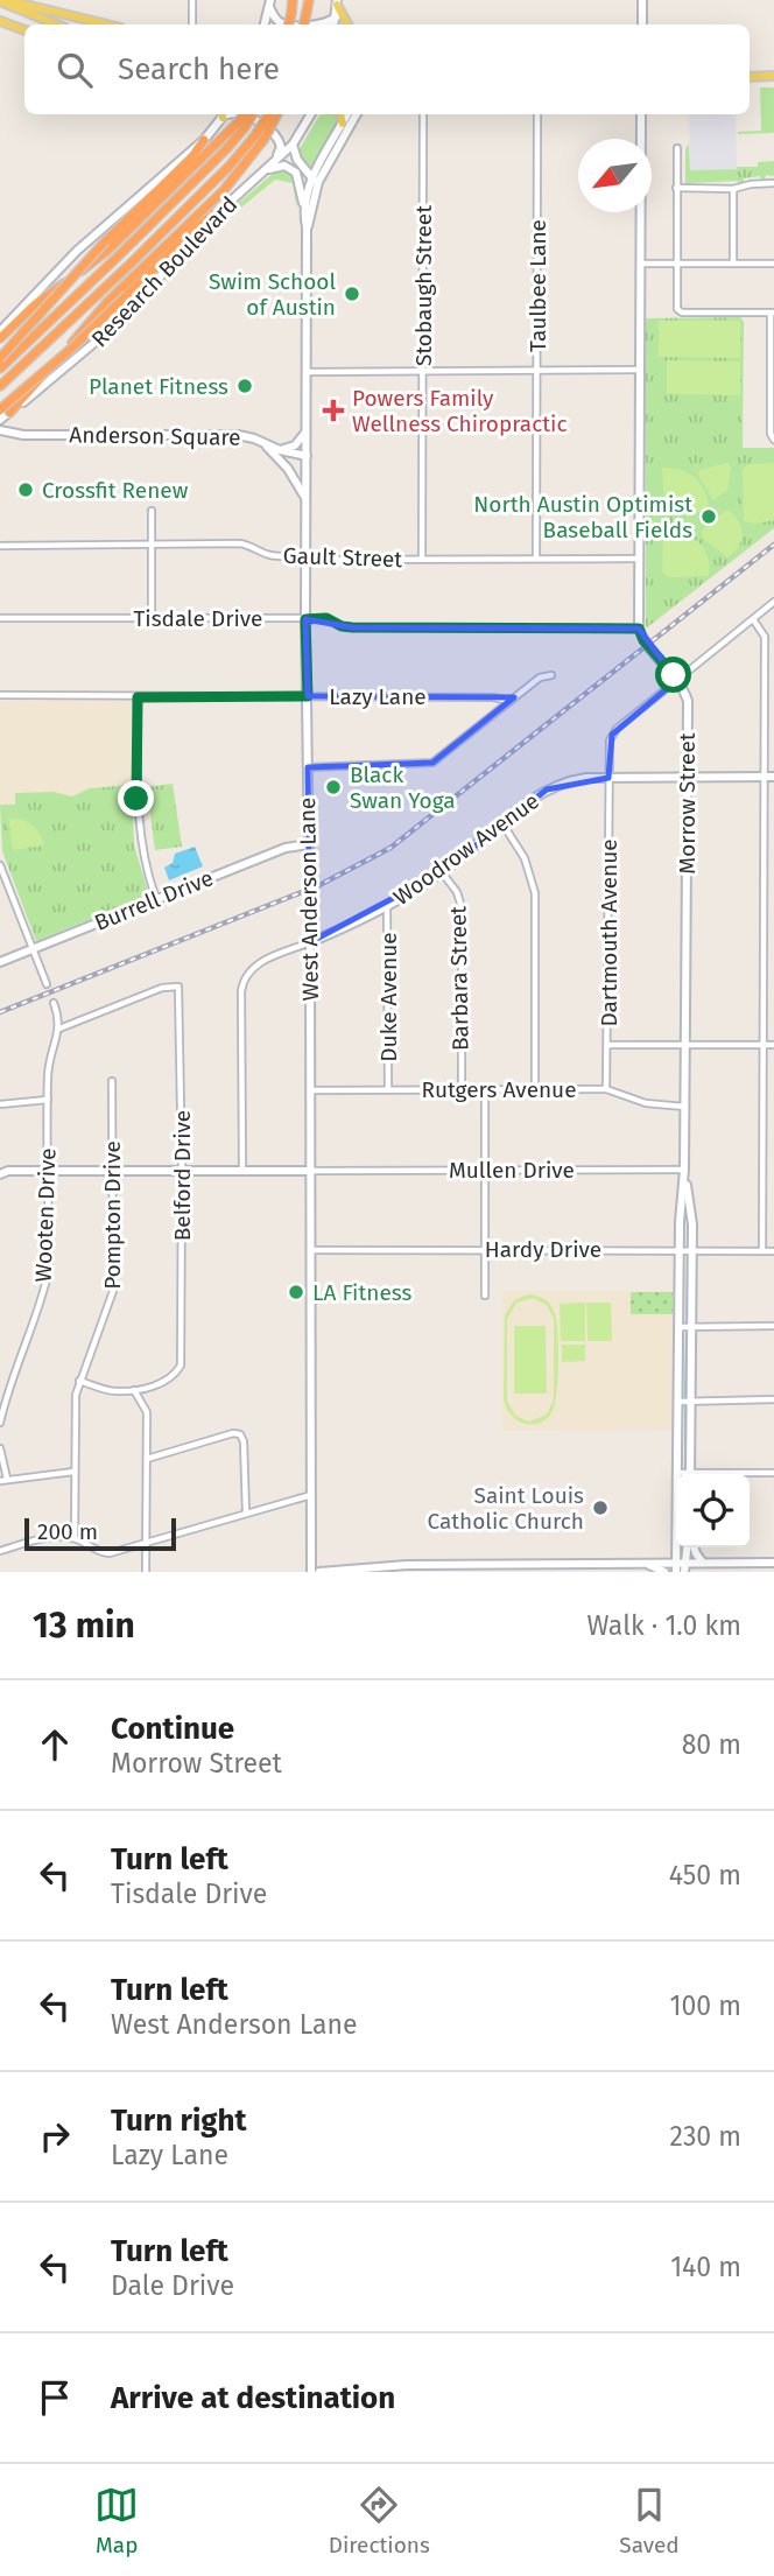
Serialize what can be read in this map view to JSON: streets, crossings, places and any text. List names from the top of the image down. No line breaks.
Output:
{"streets":{"main road":["Research Boulevard","Anderson Square","Morrow Street","Woodrow Avenue","West Anderson Lane","Burrell Drive","Mullen Drive"],"street":["Stobaugh Street","Taulbee Lane","Gault Street","Tisdale Drive","Lazy Lane","Dartmouth Avenue","Barbara Street","Duke Avenue","Rutgers Avenue","Belford Drive","Wooten Drive","Pompton Drive","Hardy Drive"]},"crossings":[["Stobaugh Street","Gault Street"],["Taulbee Lane","Gault Street"],["Anderson Square","West Anderson Lane"],["Gault Street","West Anderson Lane"],["Tisdale Drive","Morrow Street"],["Tisdale Drive","West Anderson Lane"],["Lazy Lane","West Anderson Lane"],["Morrow Street","Woodrow Avenue"],["Morrow Street","Dartmouth Avenue"],["Morrow Street","Rutgers Avenue"],["Morrow Street","Mullen Drive"],["Morrow Street","Hardy Drive"],["Woodrow Avenue","West Anderson Lane"],["Woodrow Avenue","Dartmouth Avenue"],["Woodrow Avenue","Barbara Street"],["Woodrow Avenue","Duke Avenue"],["West Anderson Lane","Burrell Drive"],["West Anderson Lane","Rutgers Avenue"],["West Anderson Lane","Mullen Drive"],["West Anderson Lane","Hardy Drive"],["Dartmouth Avenue","Rutgers Avenue"],["Barbara Street","Rutgers Avenue"],["Duke Avenue","Rutgers Avenue"],["Mullen Drive","Belford Drive"],["Mullen Drive","Wooten Drive"],["Mullen Drive","Pompton Drive"],["Belford Drive","Wooten Drive"]],"places":{"other":["Swim School of Austin","Planet Fitness","Crossfit Renew","North Austin Optimist Baseball Fields","Black Swan Yoga","LA Fitness","Saint Louis Catholic Church"],"health":["Powers Family Wellness Chiropractic"]},"scale_bar":"200 m","north":"bottom left","page":{"search":"Search here","scale":"200 m","heading":["13 min","Walk · 1.0 km"],"list":[["Continue","Morrow Street","80 m"],["Turn left","Tisdale Drive","450 m"],["Turn left","West Anderson Lane","100 m"],["Turn right","Lazy Lane","230 m"],["Turn left","Dale Drive","140 m"],"Arrive at destination"],"nav":["Map","Directions","Saved"]}}
